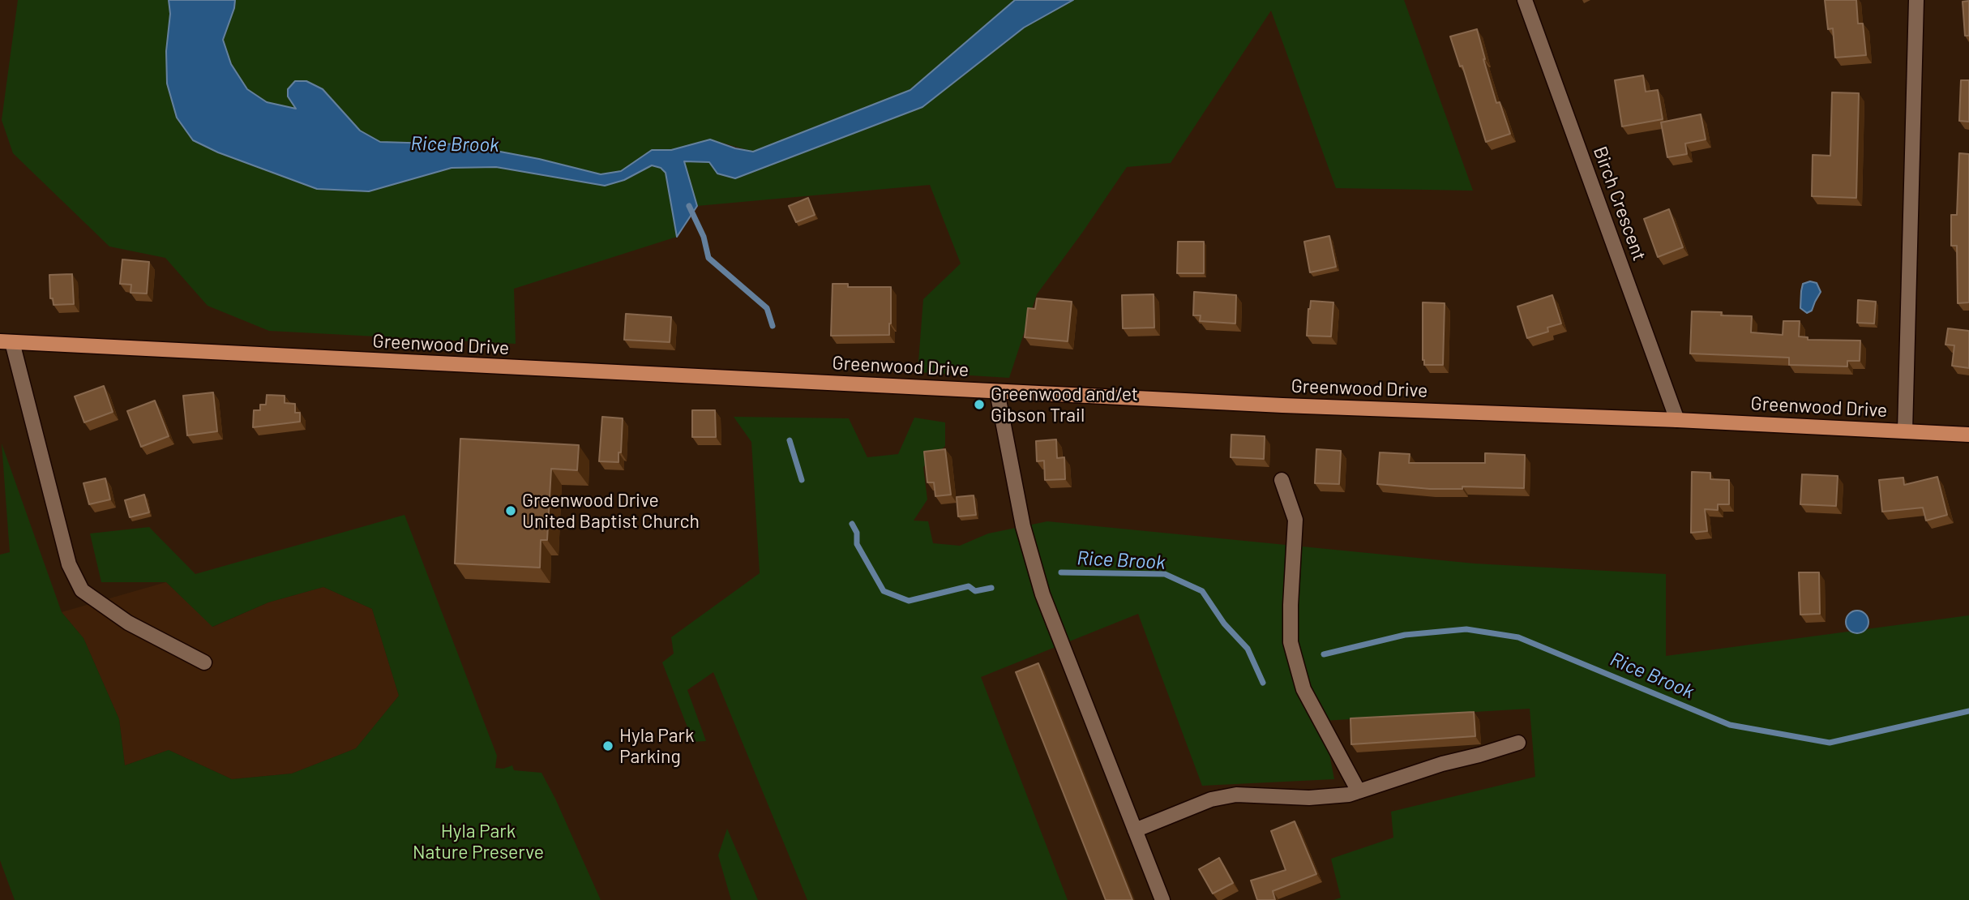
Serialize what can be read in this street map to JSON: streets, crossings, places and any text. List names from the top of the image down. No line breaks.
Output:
{"streets":{"main road":["Greenwood Drive"],"street":["Birch Crescent"]},"crossings":[["Birch Crescent","Greenwood Drive"]],"water":["Rice Brook"],"parks":["Hyla Park Nature Preserve"],"places":["Greenwood and/et Gibson Trail","Greenwood Drive United Baptist Church","Hyla Park Parking"]}
